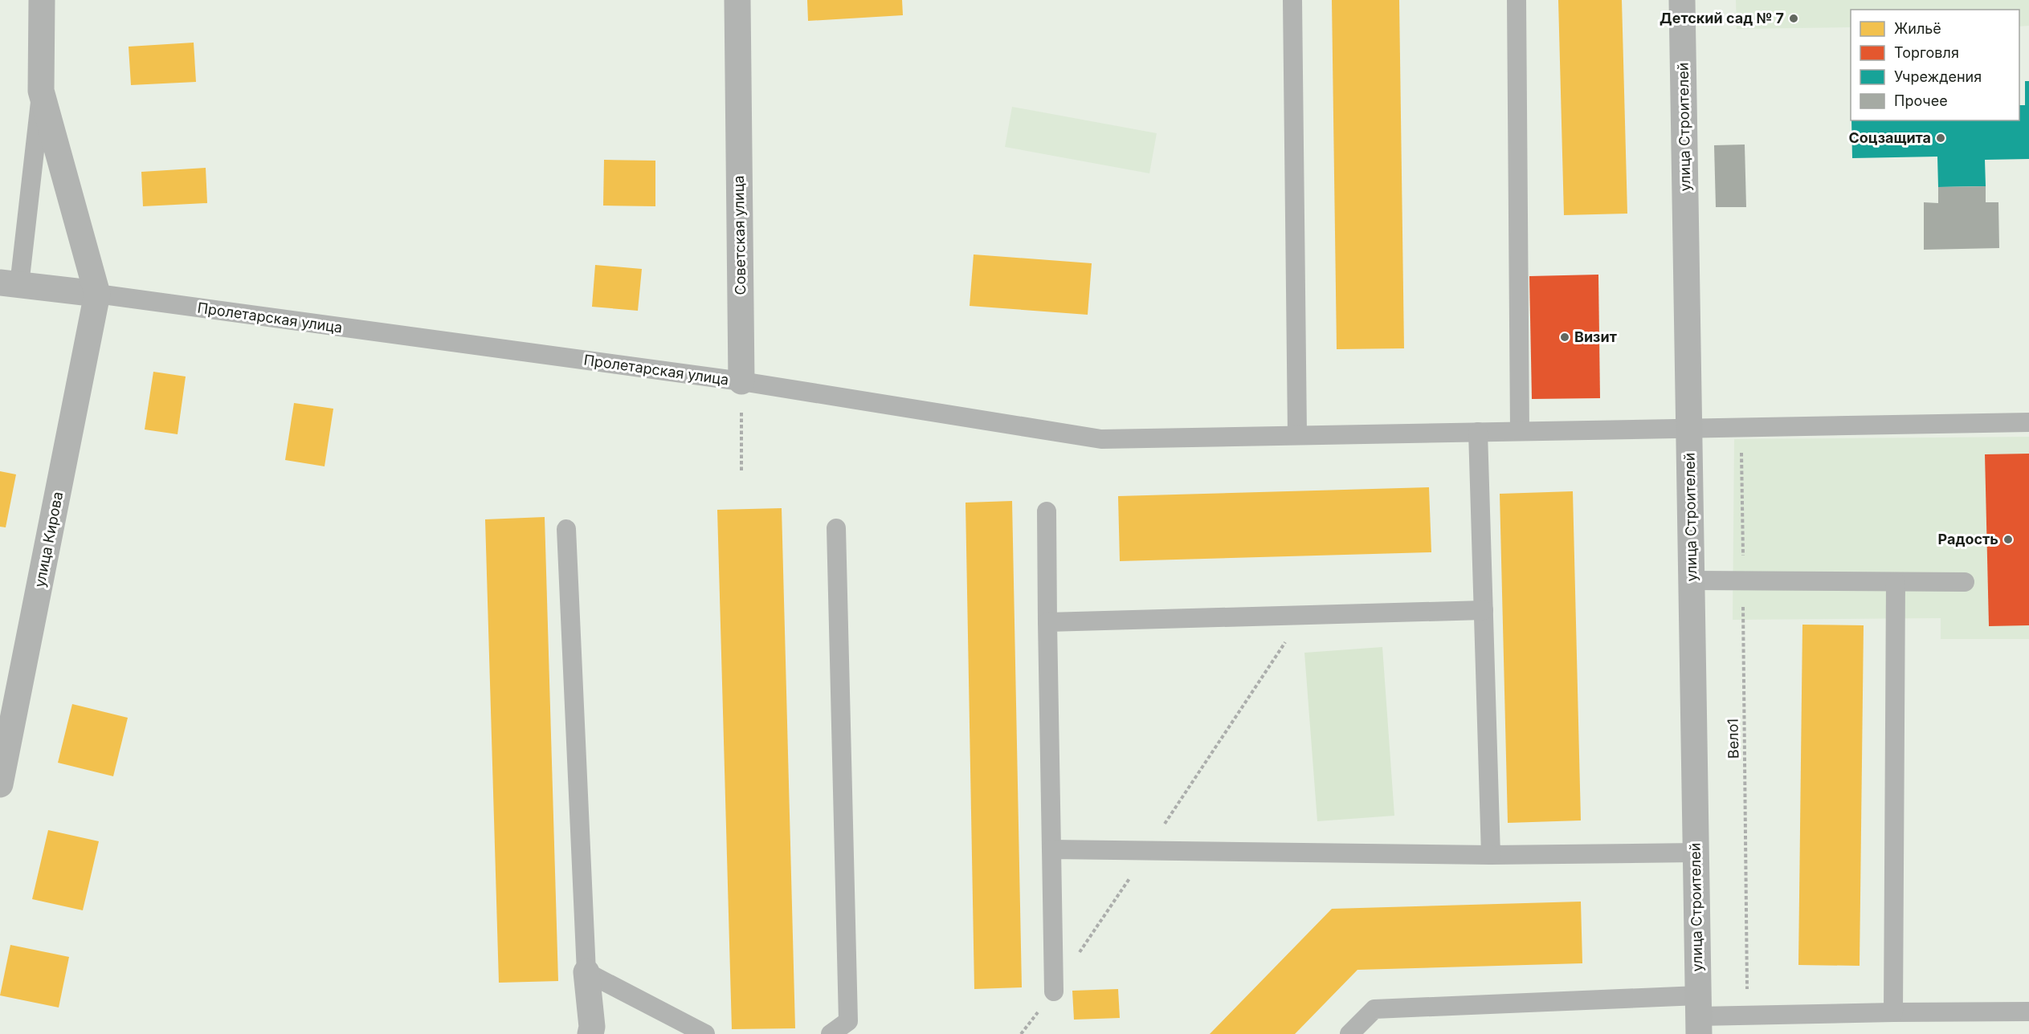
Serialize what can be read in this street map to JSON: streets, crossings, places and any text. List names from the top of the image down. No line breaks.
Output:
{"streets":{"main road":["улица Строителей"],"street":["Советская улица","улица Кирова"],"lane":["Пролетарская улица"],"path":["Вело1"]},"crossings":[["улица Строителей","Пролетарская улица"],["Советская улица","Пролетарская улица"],["Пролетарская улица","улица Кирова"]],"places":["Детский сад № 7","Соцзащита","Визит","Радость"],"legend":["Жильё","Торговля","Учреждения","Прочее"]}
